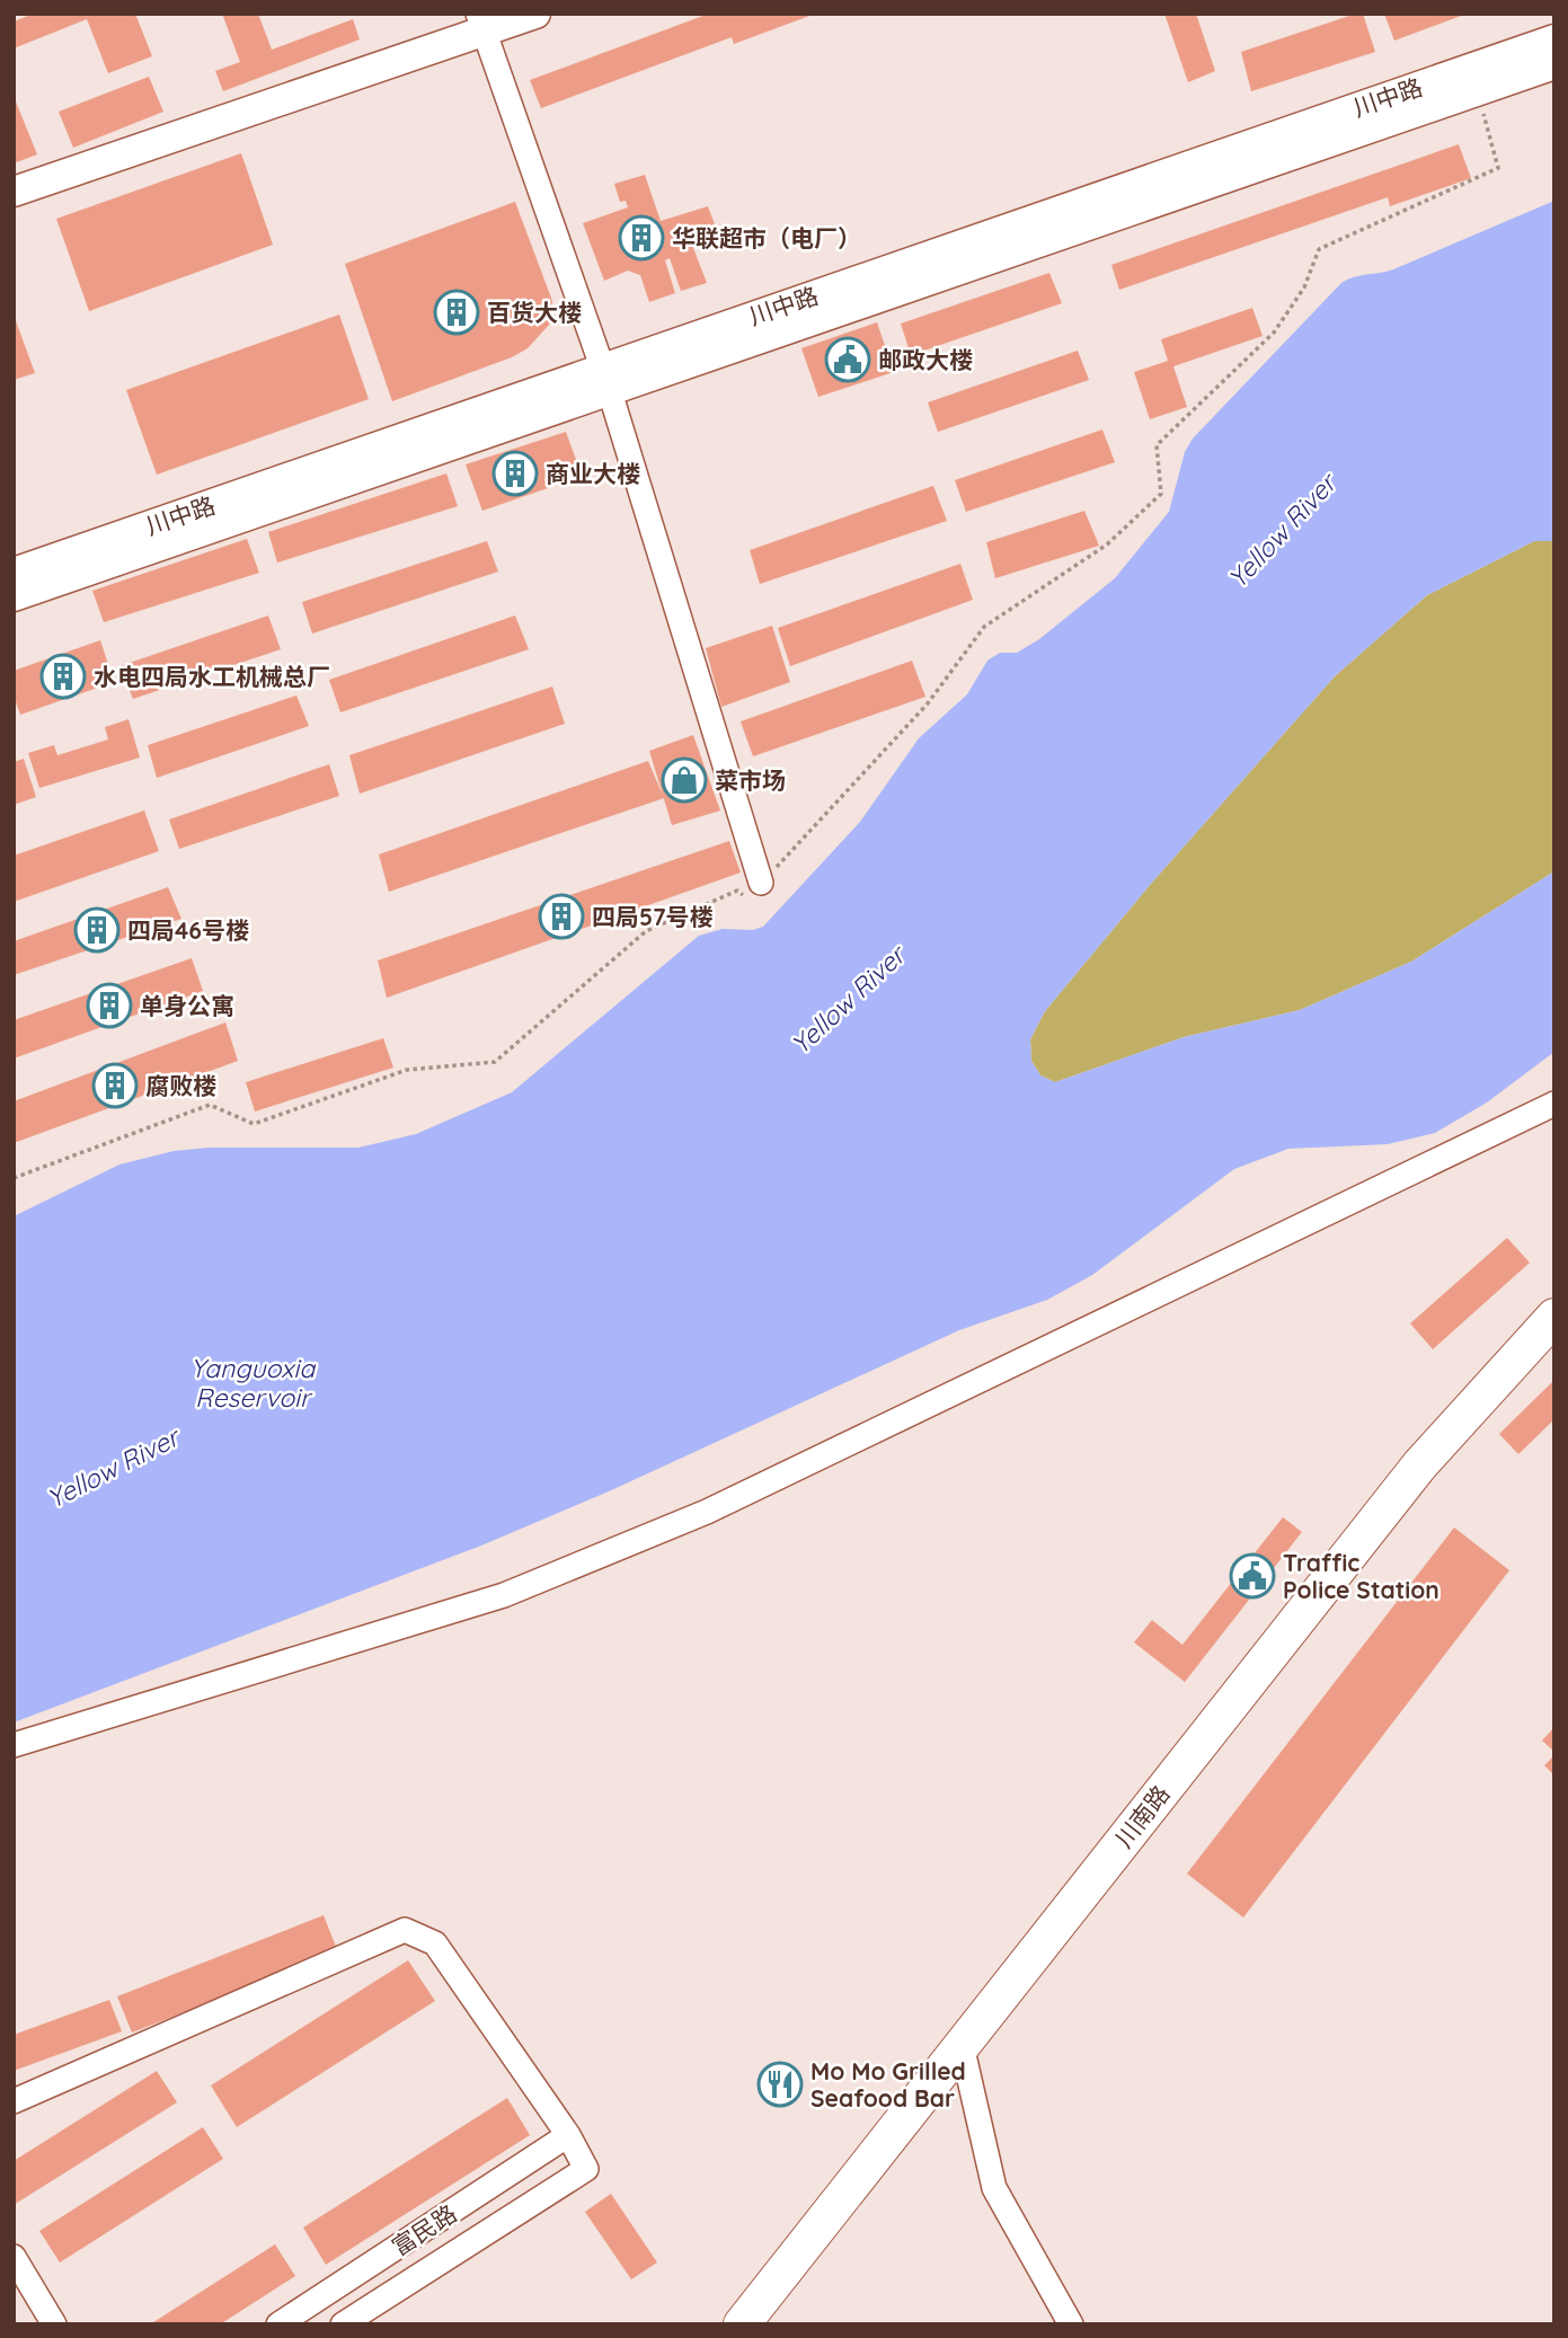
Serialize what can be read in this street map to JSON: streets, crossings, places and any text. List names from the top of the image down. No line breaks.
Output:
{"streets":{"main road":["川南路"],"street":["川中路","富民路"]},"water":["Yellow River","Yanguoxia Reservoir"],"places":{"building":["华联超市（电厂）","百货大楼","商业大楼","水电四局水工机械总厂","四局57号楼","四局46号楼","单身公寓","腐败楼"],"public building":["邮政大楼","Traffic Police Station"],"shop":["菜市场"],"restaurant":["Mo Mo Grilled Seafood Bar"]}}
